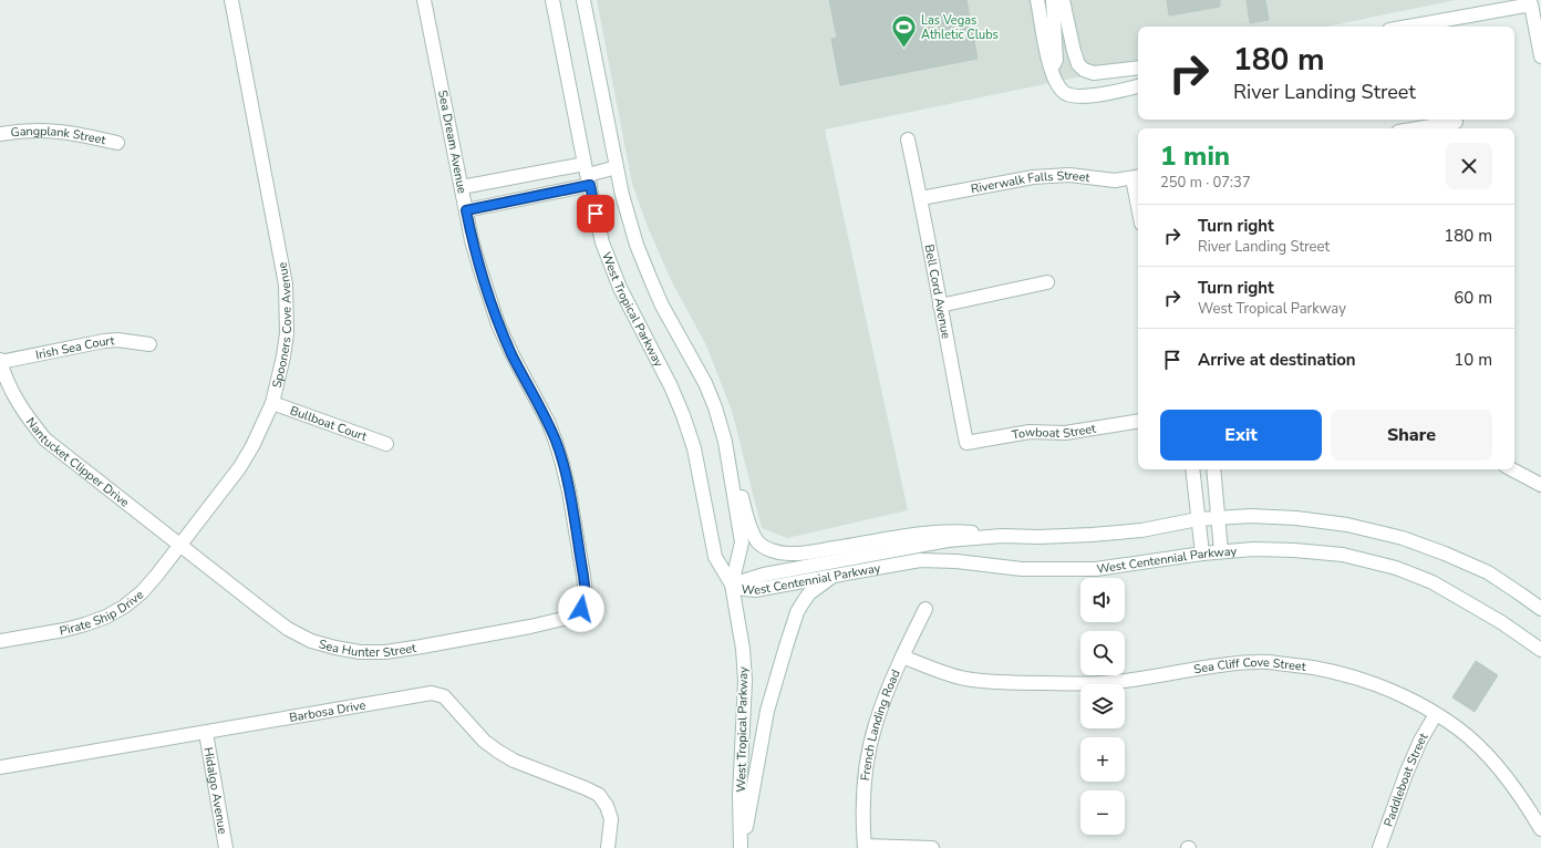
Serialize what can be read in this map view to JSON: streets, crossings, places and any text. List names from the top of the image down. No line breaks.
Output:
{"streets":{"street":["Gangplank Street","Sea Dream Avenue","Riverwalk Falls Street","Bell Cord Avenue","West Tropical Parkway","Spooners Cove Avenue","Irish Sea Court","Bullboat Court","Towboat Street","Nantucket Clipper Drive","West Centennial Parkway","Pirate Ship Drive","Sea Hunter Street","Sea Cliff Cove Street","Barbosa Drive","French Landing Road","Paddleboat Street","Hidalgo Avenue"]},"crossings":[["Sea Dream Avenue","Sea Hunter Street"],["Riverwalk Falls Street","Bell Cord Avenue"],["Bell Cord Avenue","Towboat Street"],["West Tropical Parkway","West Centennial Parkway"],["Spooners Cove Avenue","Bullboat Court"],["Spooners Cove Avenue","Nantucket Clipper Drive"],["Spooners Cove Avenue","Pirate Ship Drive"],["Spooners Cove Avenue","Sea Hunter Street"],["Irish Sea Court","Nantucket Clipper Drive"],["Nantucket Clipper Drive","Pirate Ship Drive"],["Nantucket Clipper Drive","Sea Hunter Street"],["Pirate Ship Drive","Sea Hunter Street"],["Sea Cliff Cove Street","French Landing Road"],["Sea Cliff Cove Street","Paddleboat Street"],["Barbosa Drive","Hidalgo Avenue"]],"places":{"sports":["Las Vegas Athletic Clubs"]},"page":{"turn":["180 m","River Landing Street"],"heading":["1 min","250 m · 07:37"],"list":[{"name":"Turn right","note":"River Landing Street","value":"180 m"},{"name":"Turn right","note":"West Tropical Parkway","value":"60 m"},{"name":"Arrive at destination","value":"10 m"}],"buttons":["Exit","Share"],"map_buttons":["+","−"]}}
